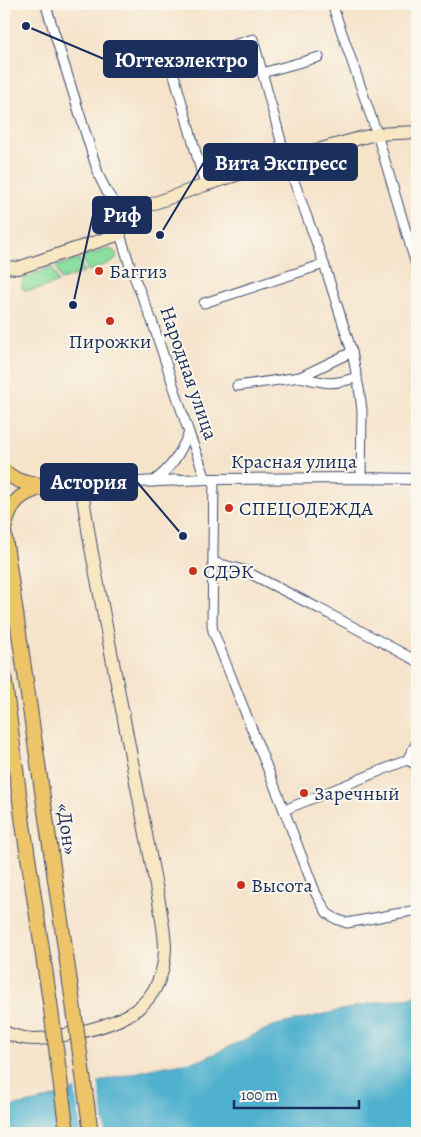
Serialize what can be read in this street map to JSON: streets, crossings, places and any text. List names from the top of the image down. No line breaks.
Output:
{"streets":{"highway":["«Дон»"],"street":["Народная улица","Красная улица"]},"crossings":[["Народная улица","Красная улица"]],"places":["Югтехэлектро","Вита Экспресс","Баггиз","Риф","Пирожки","СПЕЦОДЕЖДА","Астория","СДЭК","Заречный","Высота"],"scale_bar":"100 m"}
